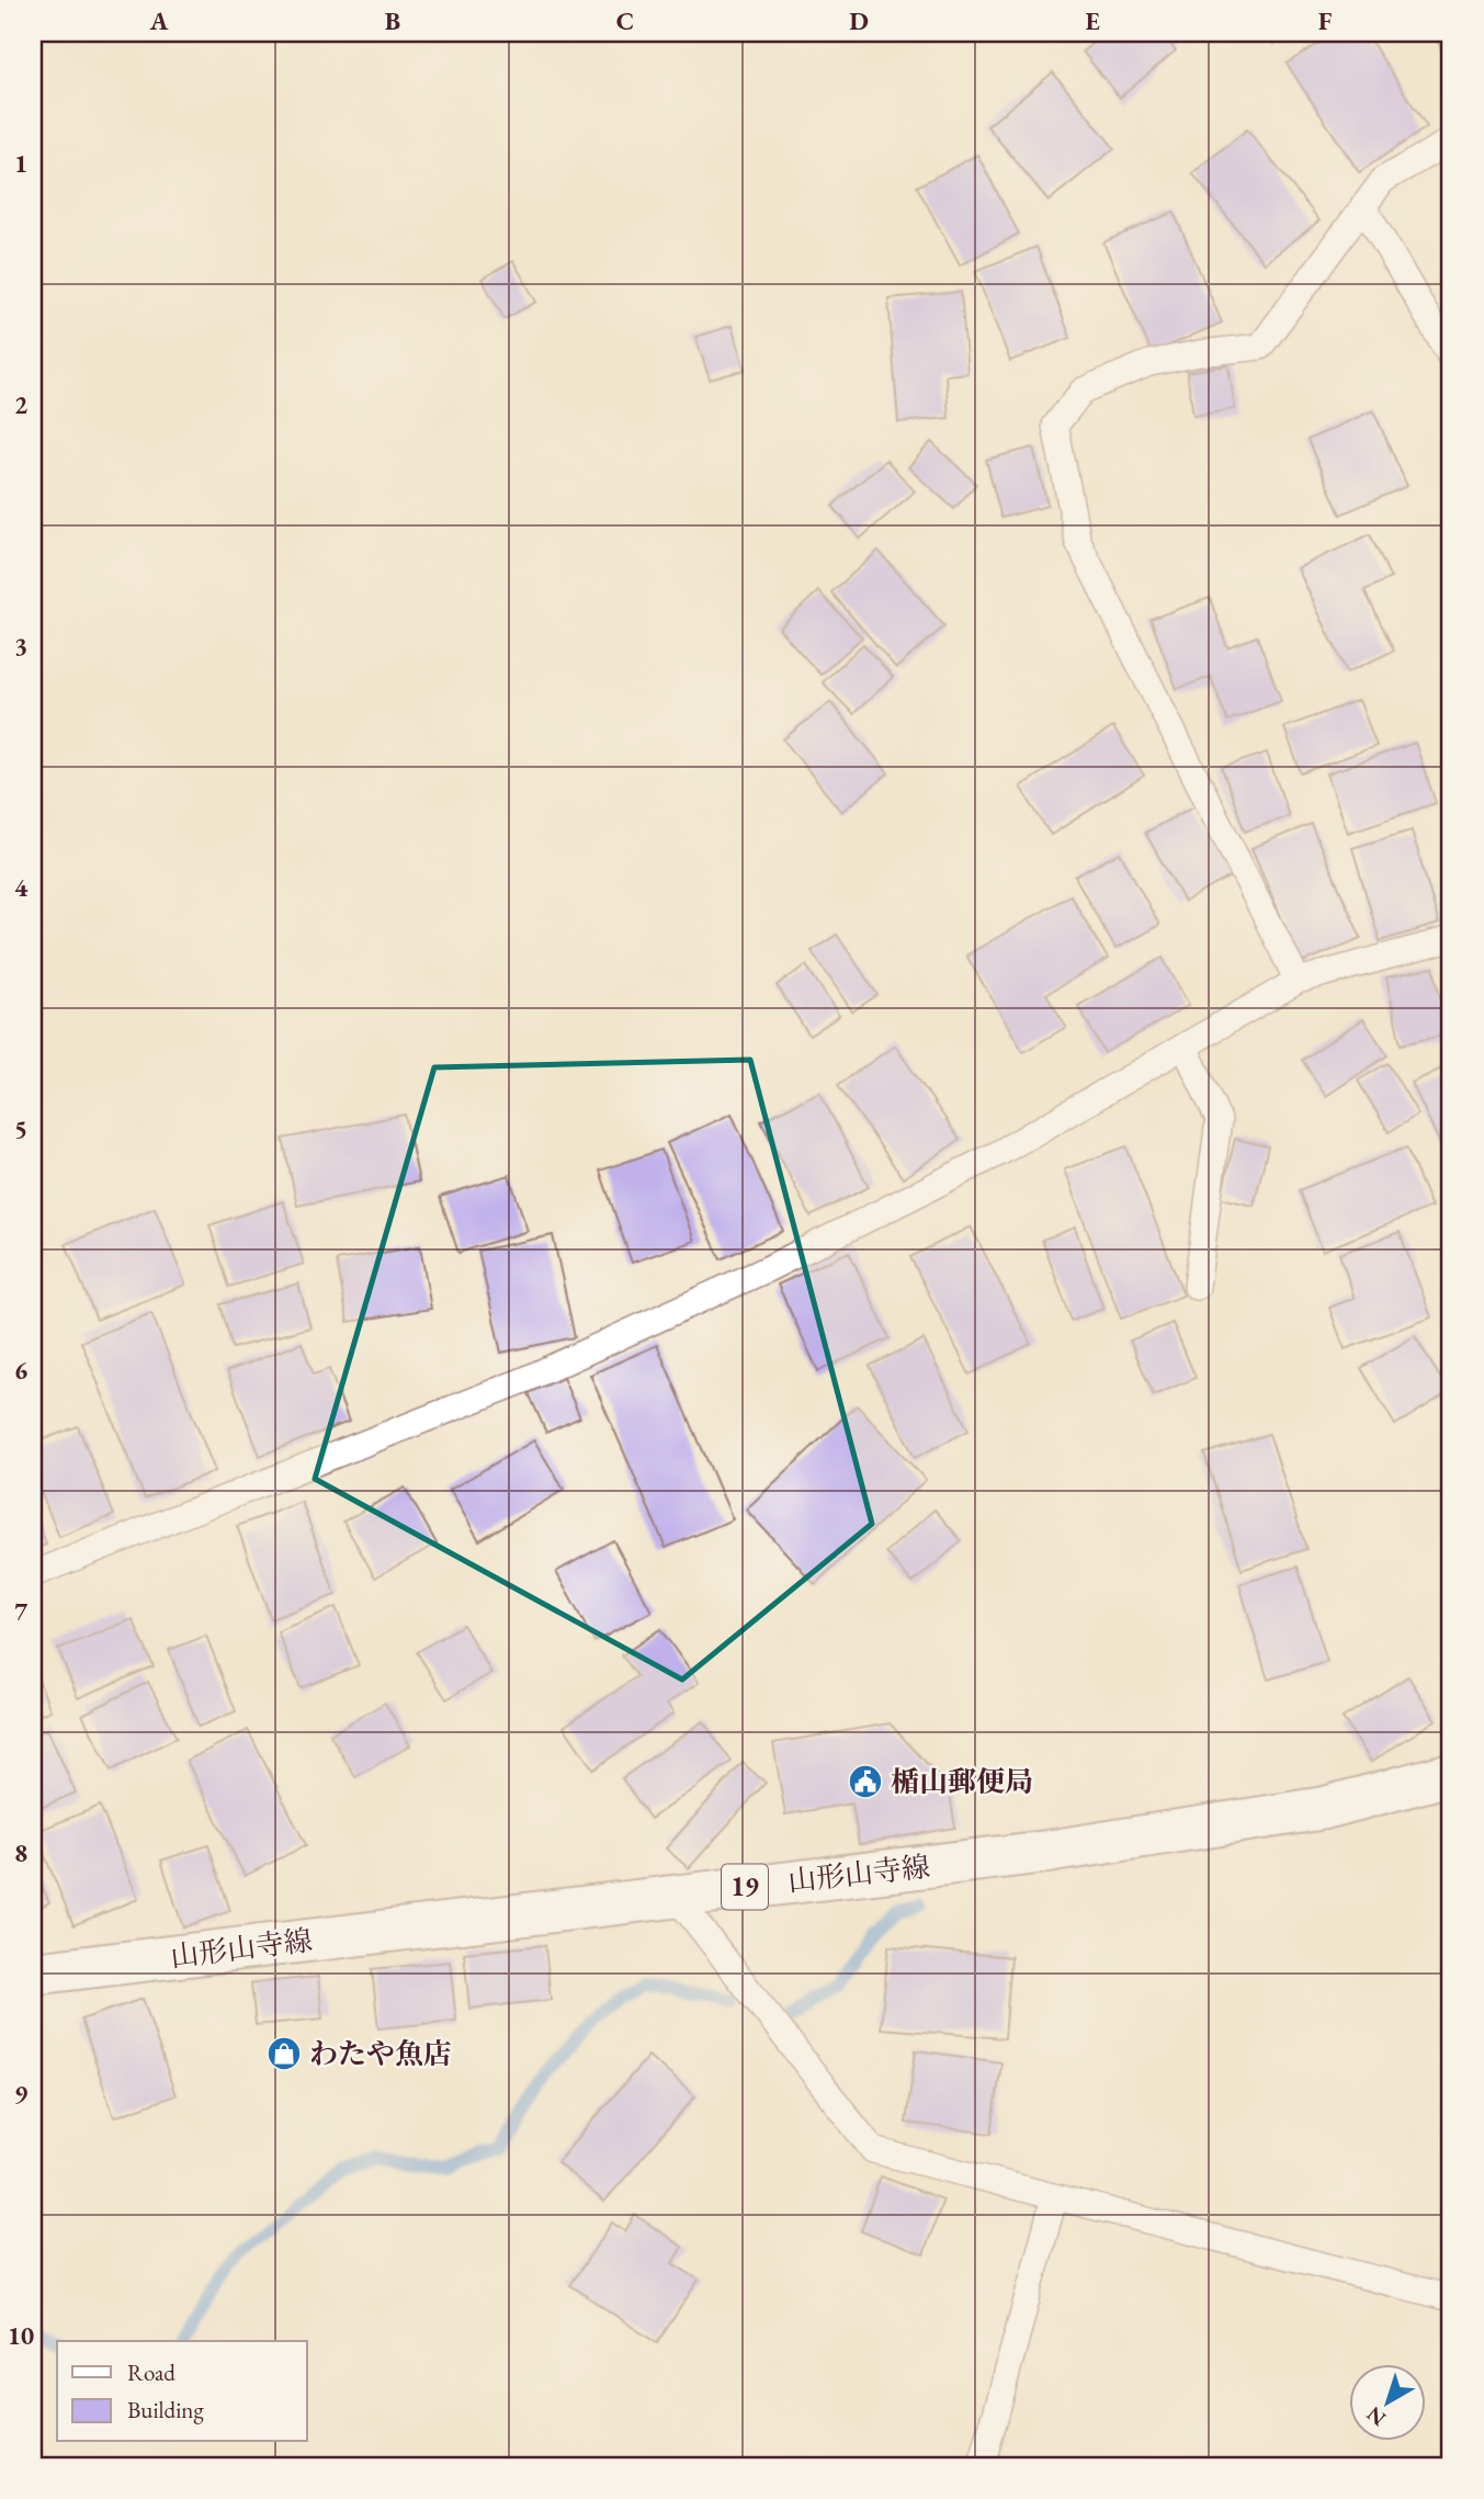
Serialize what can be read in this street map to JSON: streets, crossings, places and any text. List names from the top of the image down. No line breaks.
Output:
{"streets":{"main road":["山形山寺線","19"]},"places":{"public building":["楯山郵便局"],"shop":["わたや魚店"]},"legend":["Road","Building"],"north":"bottom left","grid":{"columns":["A","B","C","D","E","F"],"rows":["1","2","3","4","5","6","7","8","9","10"]}}
